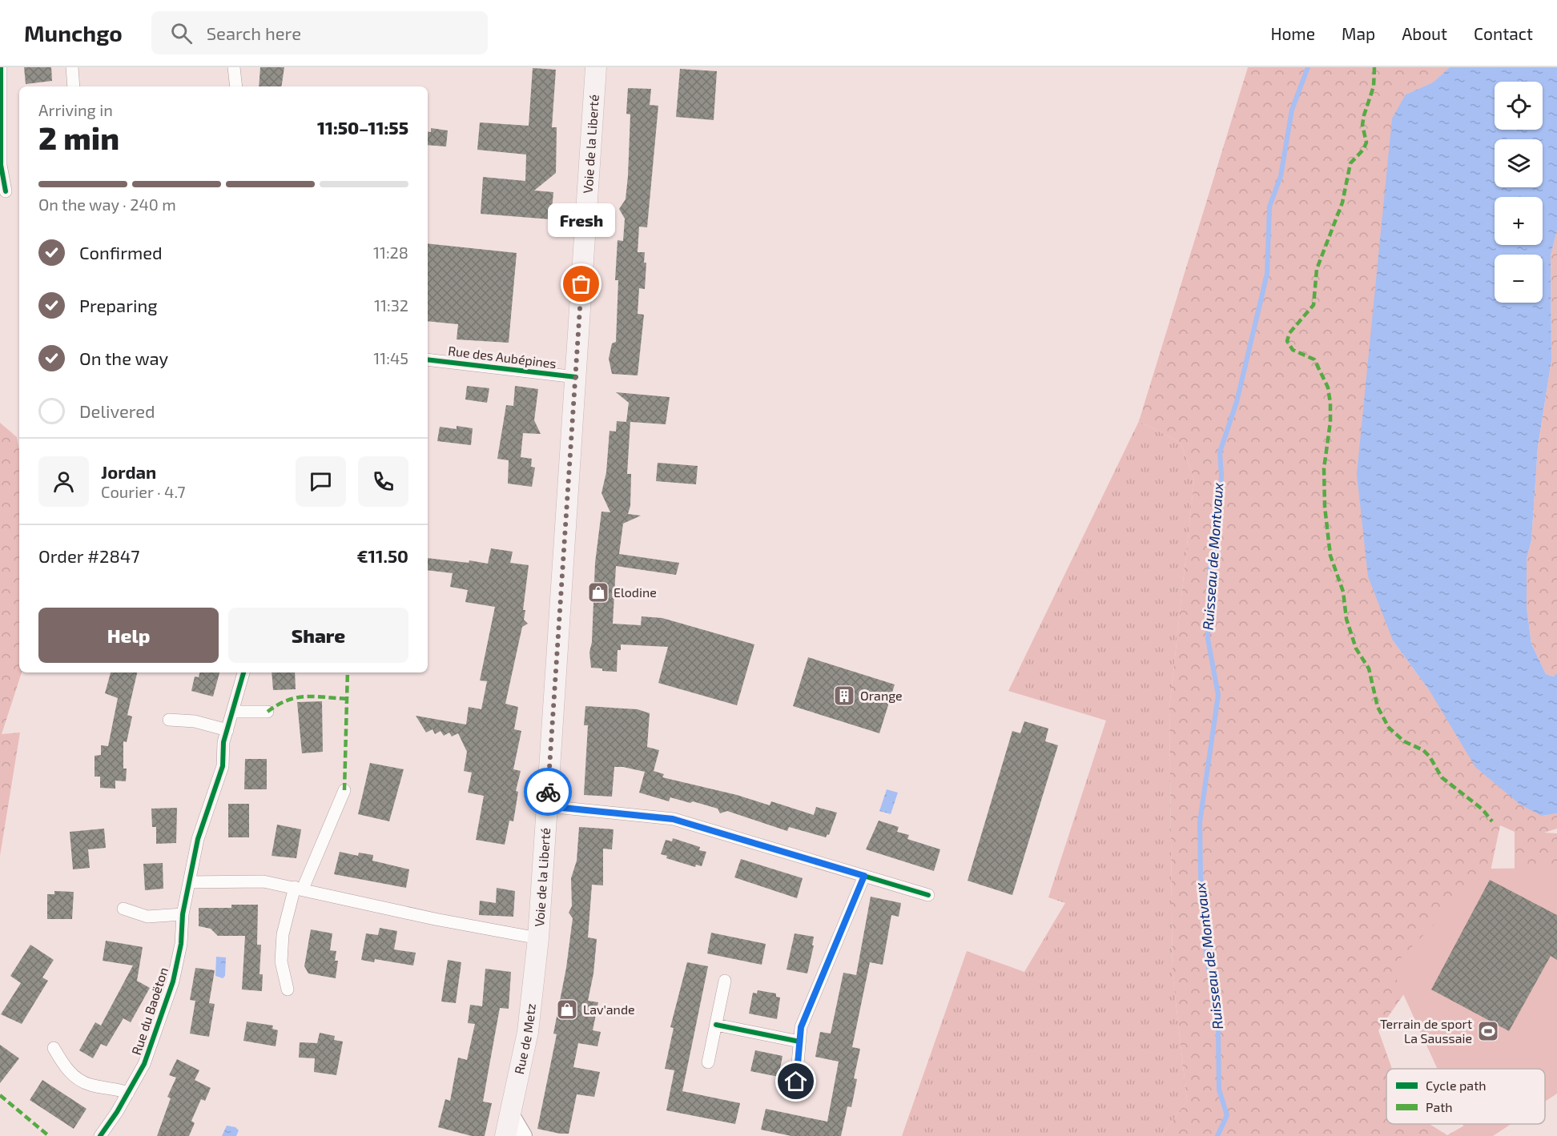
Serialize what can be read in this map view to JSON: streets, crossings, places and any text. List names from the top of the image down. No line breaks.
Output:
{"streets":{"main road":["Voie de la Liberté","Rue de Metz"],"street":["Rue des Aubépines","Rue du Baoëton"]},"crossings":[["Voie de la Liberté","Rue des Aubépines"],["Voie de la Liberté","Rue de Metz"]],"water":["Ruisseau de Montvaux"],"places":{"other":["Fresh"],"shop":["Elodine","Lav'ande"],"building":["Orange"],"sports":["Terrain de sport La Saussaie"]},"legend":["Cycle path","Path"],"page":{"header":"Munchgo","search":"Search here","nav":["Home","Map","About","Contact"],"map_buttons":["+","−"],"heading":["2 min","Arriving in","11:50–11:55"],"panel":["Jordan","Courier · 4.7","Order #2847","€11.50"],"bar":"On the way · 240 m","bubble":"Fresh","list":[["Confirmed","11:28"],["Preparing","11:32"],["On the way","11:45"],"Delivered"],"buttons":["Help","Share"]}}
